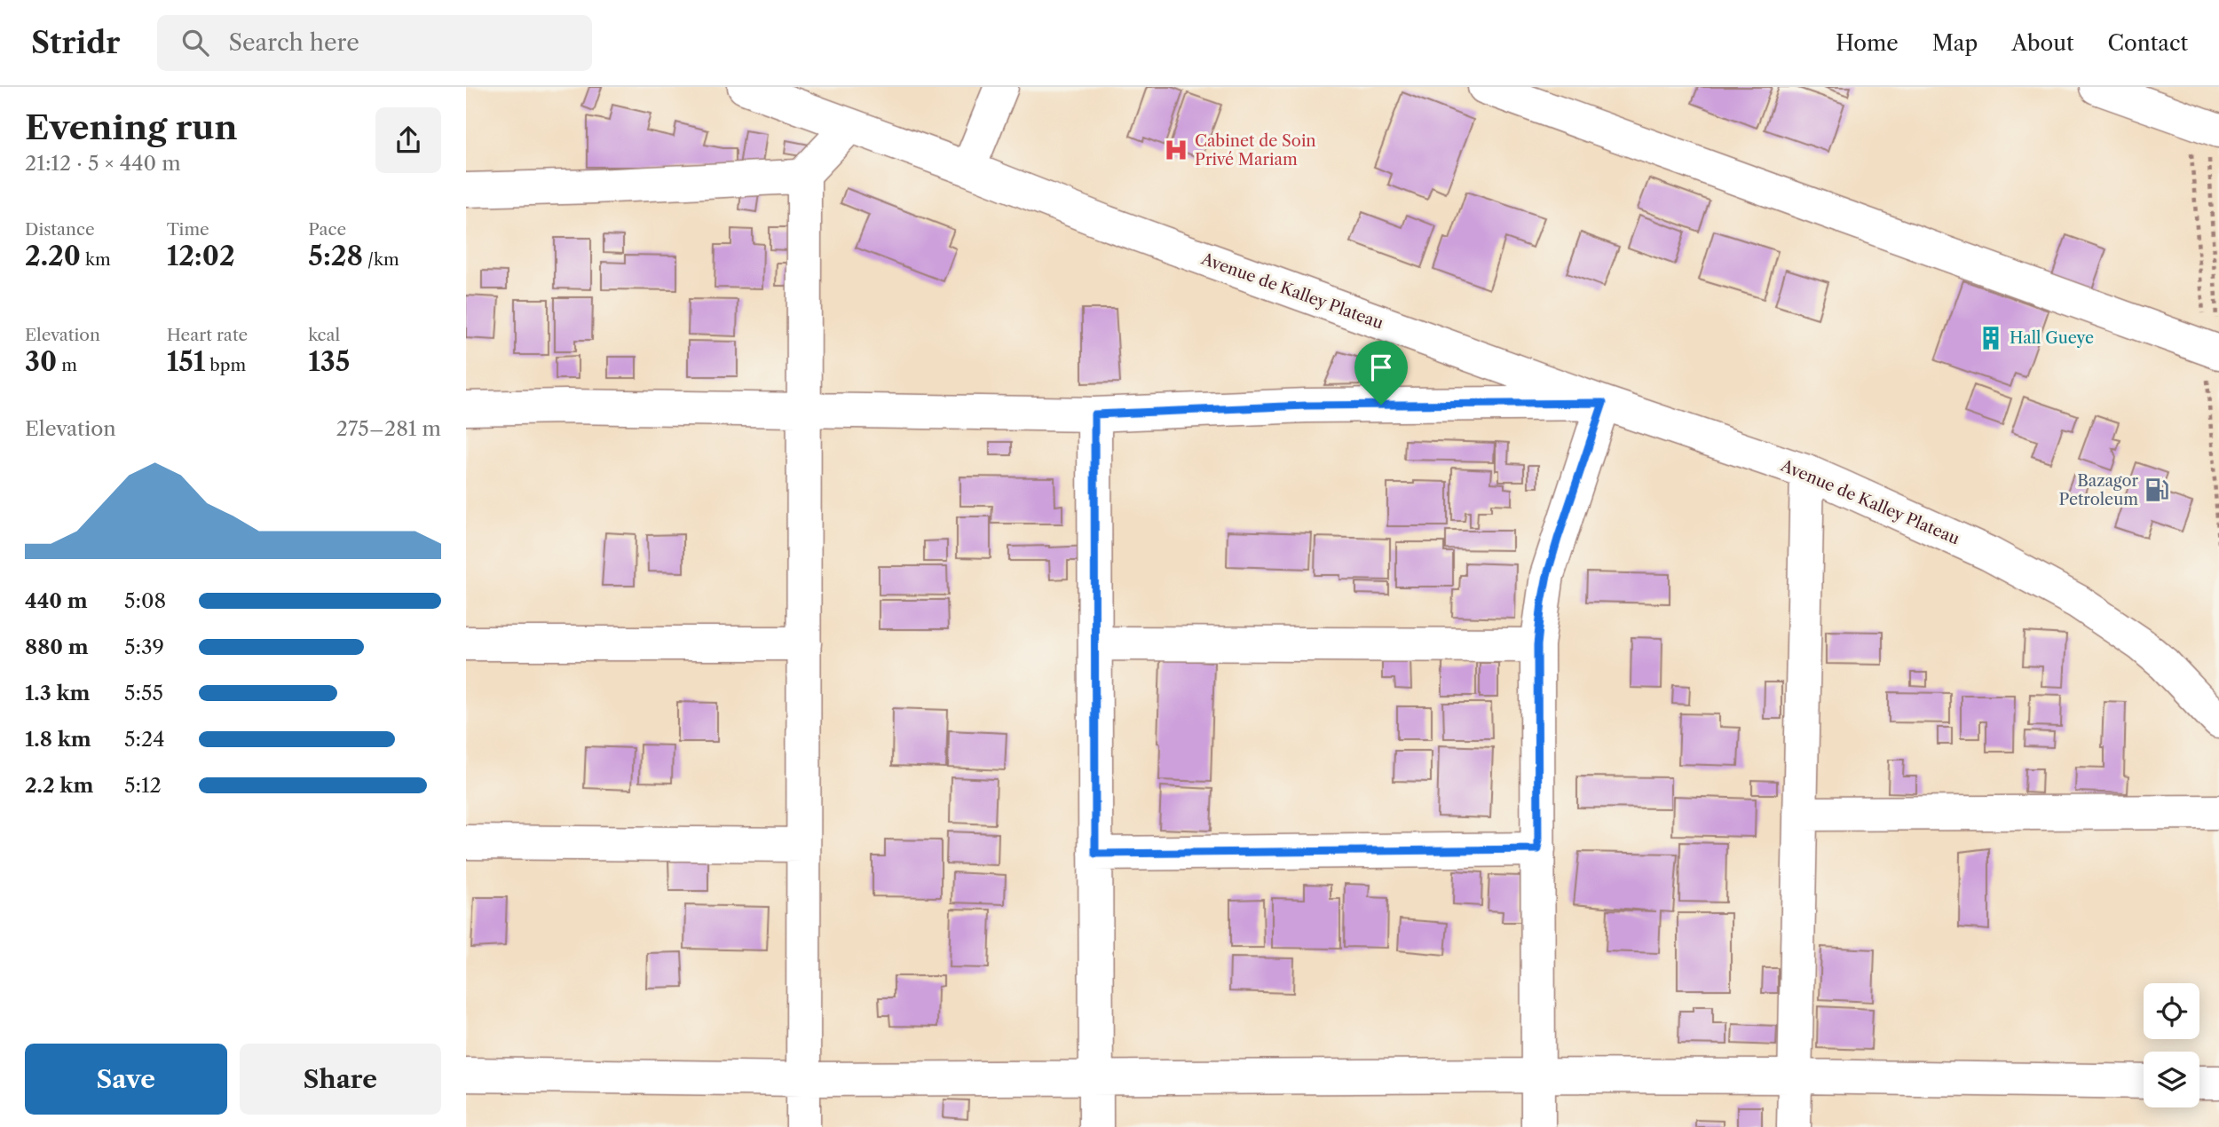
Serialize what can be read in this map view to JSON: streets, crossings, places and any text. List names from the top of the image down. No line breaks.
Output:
{"streets":{"street":["Avenue de Kalley Plateau"]},"places":{"hospital":["Cabinet de Soin Privé Mariam"],"building":["Hall Gueye"],"fuel station":["Bazagor Petroleum"]},"page":{"header":"Stridr","search":"Search here","nav":["Home","Map","About","Contact"],"heading":["Evening run","21:12 · 5 × 440 m"],"stats":[["Distance","2.20 km"],["Time","12:02"],["Pace","5:28 /km"],["Elevation","30 m"],["Heart rate","151 bpm"],["kcal","135"]],"chart":["Elevation","275–281 m"],"list":[{"name":"440 m","note":"5:08"},{"name":"880 m","note":"5:39"},{"name":"1.3 km","note":"5:55"},{"name":"1.8 km","note":"5:24"},{"name":"2.2 km","note":"5:12"}],"buttons":["Save","Share"]}}
